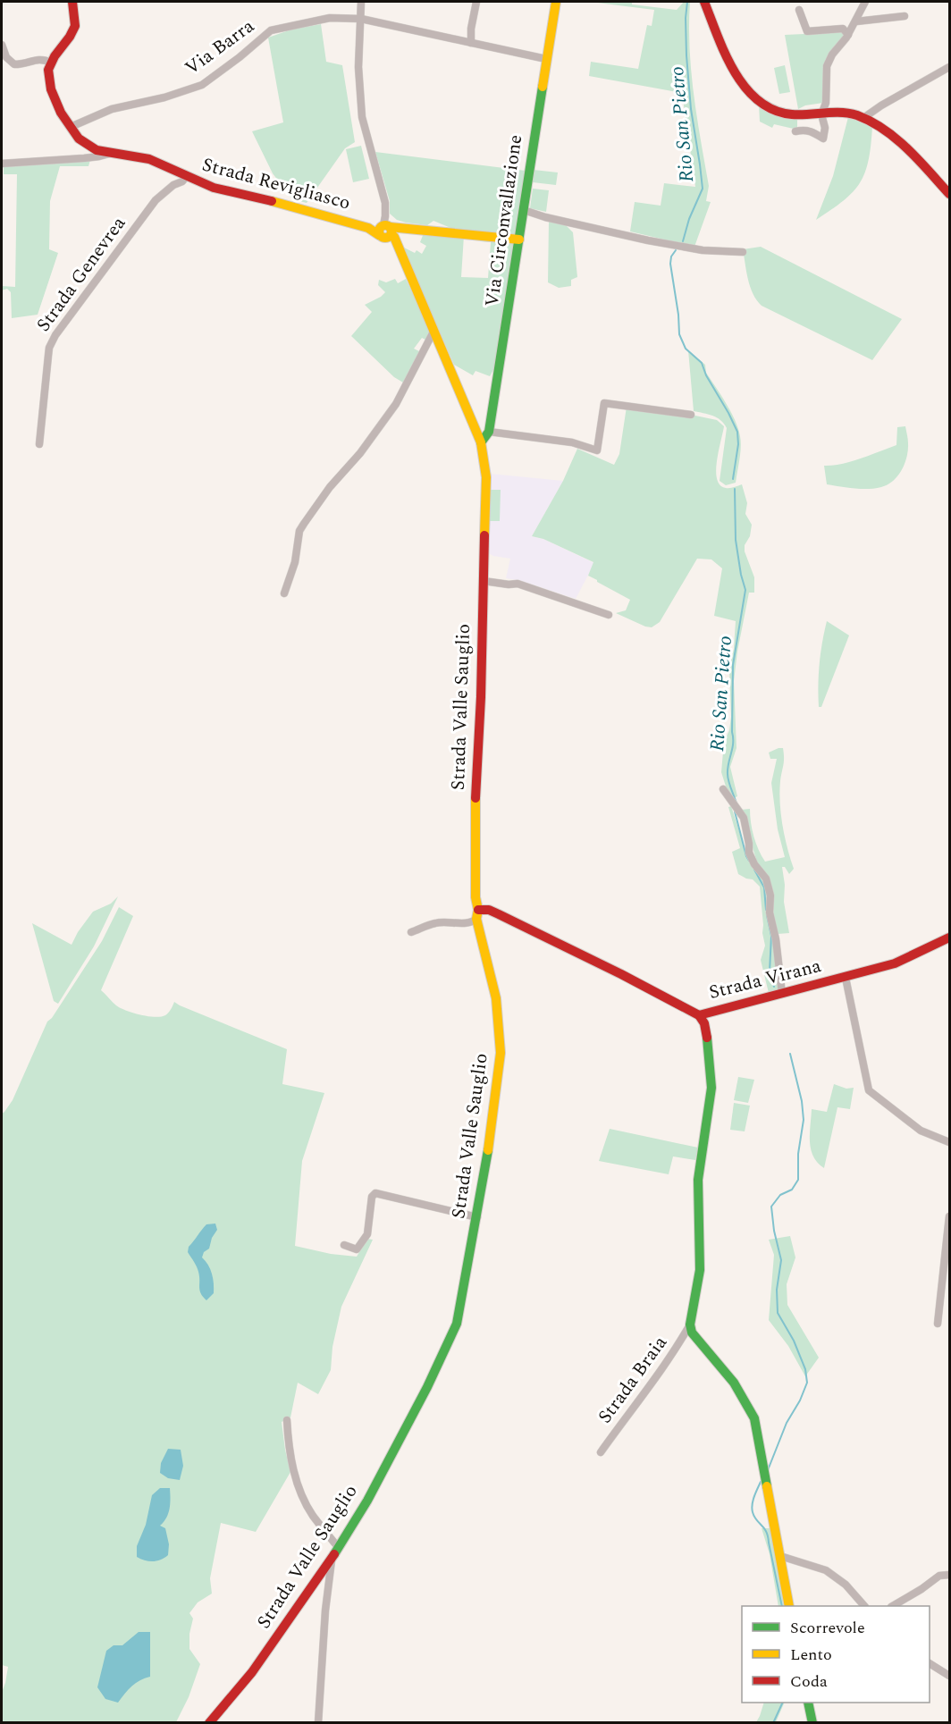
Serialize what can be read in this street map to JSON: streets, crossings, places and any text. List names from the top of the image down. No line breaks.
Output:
{"streets":{"street":["Via Barra","Strada Revigliasco","Via Circonvallazione","Strada Genevrea","Strada Valle Sauglio","Strada Virana","Strada Braia"]},"crossings":[["Via Barra","Strada Revigliasco"],["Via Barra","Via Circonvallazione"],["Strada Revigliasco","Via Circonvallazione"],["Strada Revigliasco","Strada Genevrea"],["Strada Revigliasco","Strada Valle Sauglio"],["Via Circonvallazione","Strada Valle Sauglio"],["Strada Valle Sauglio","Strada Virana"]],"water":["Rio San Pietro"],"legend":["Scorrevole","Lento","Coda"]}
